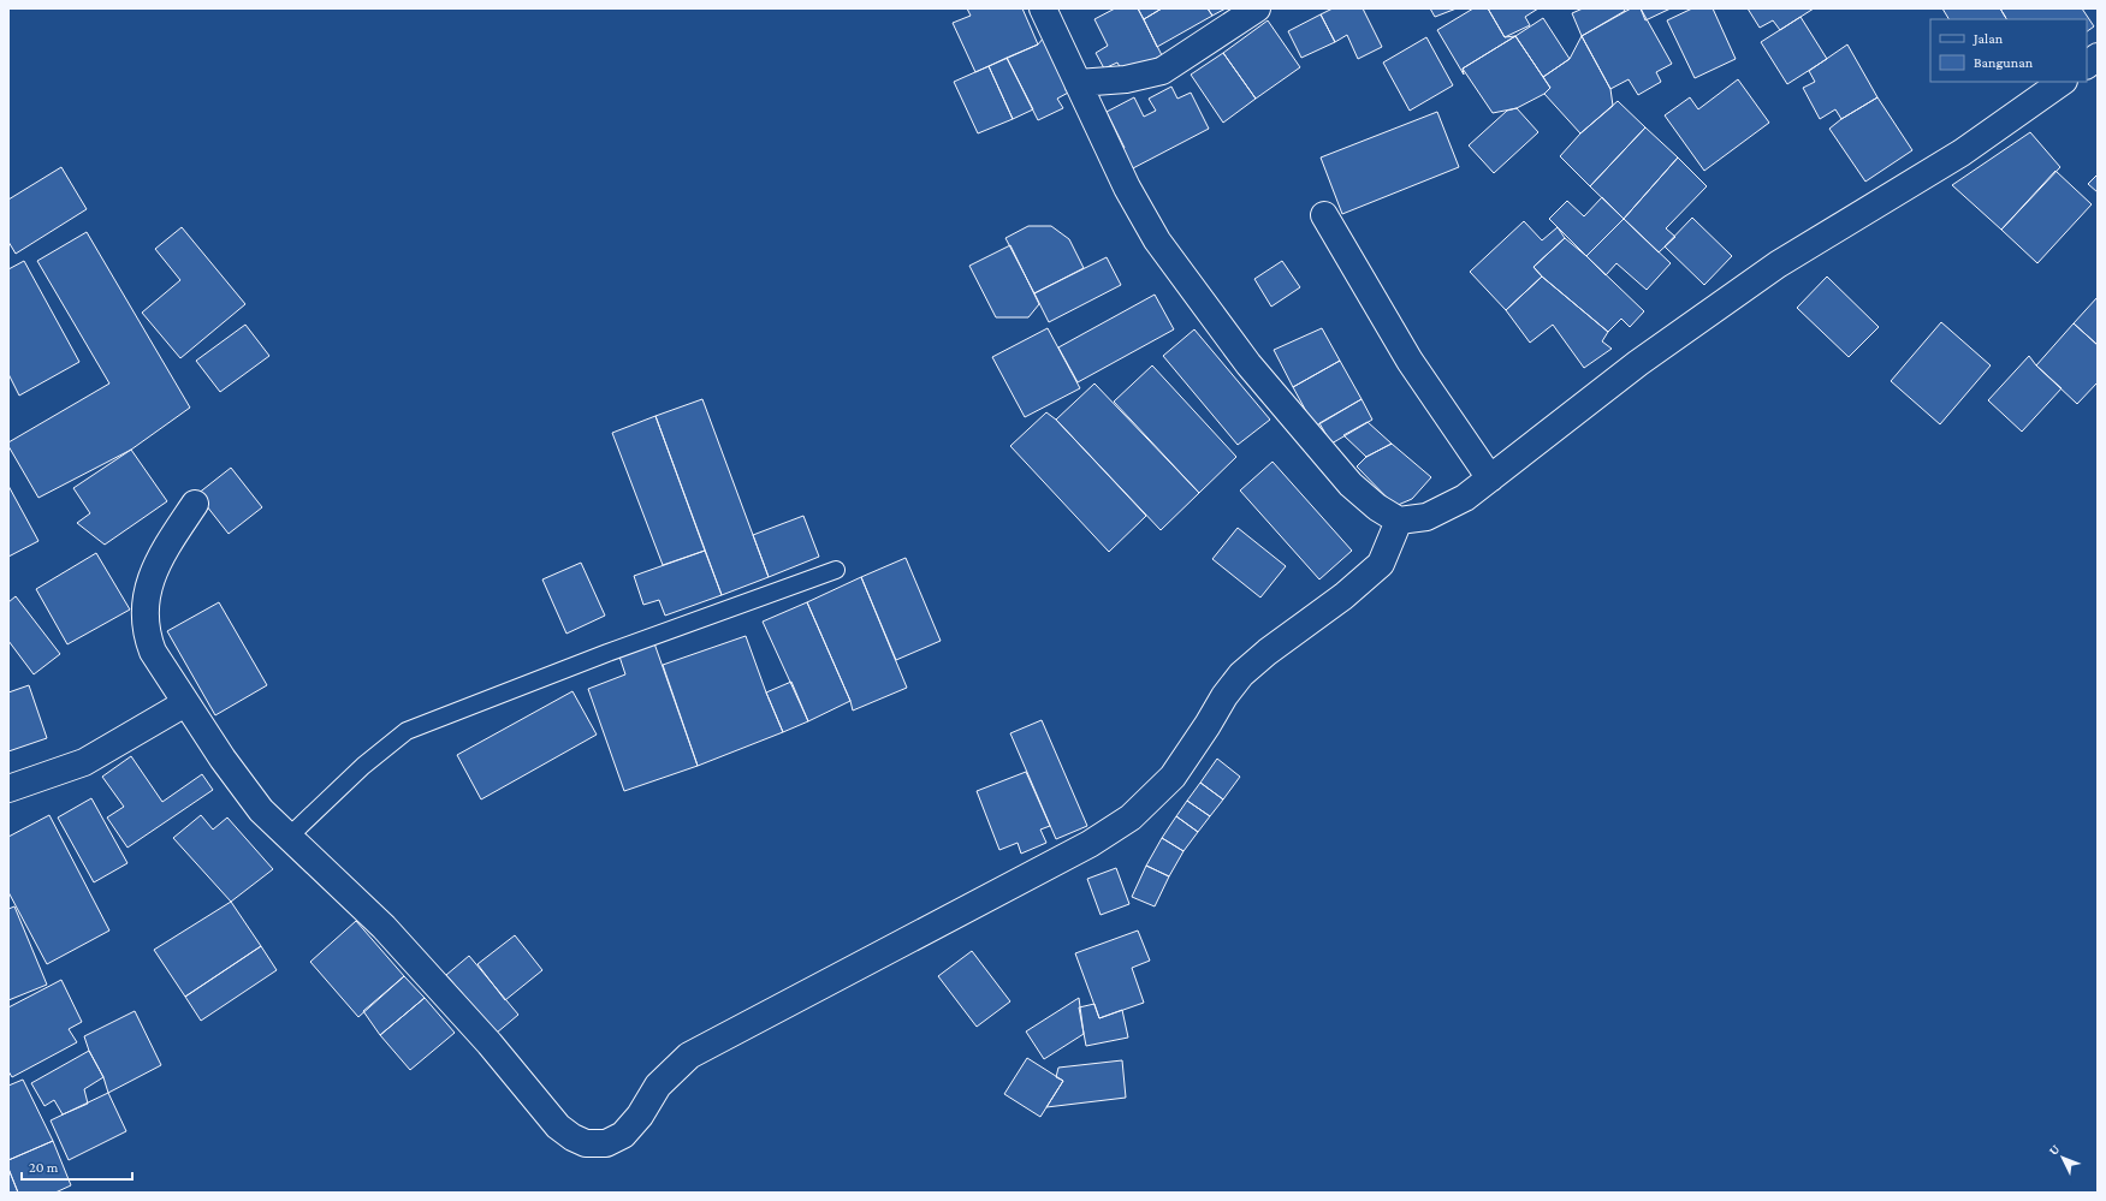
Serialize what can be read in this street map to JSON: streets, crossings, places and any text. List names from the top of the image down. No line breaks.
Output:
{"legend":["Jalan","Bangunan"],"scale_bar":"20 m","north":"top left"}
